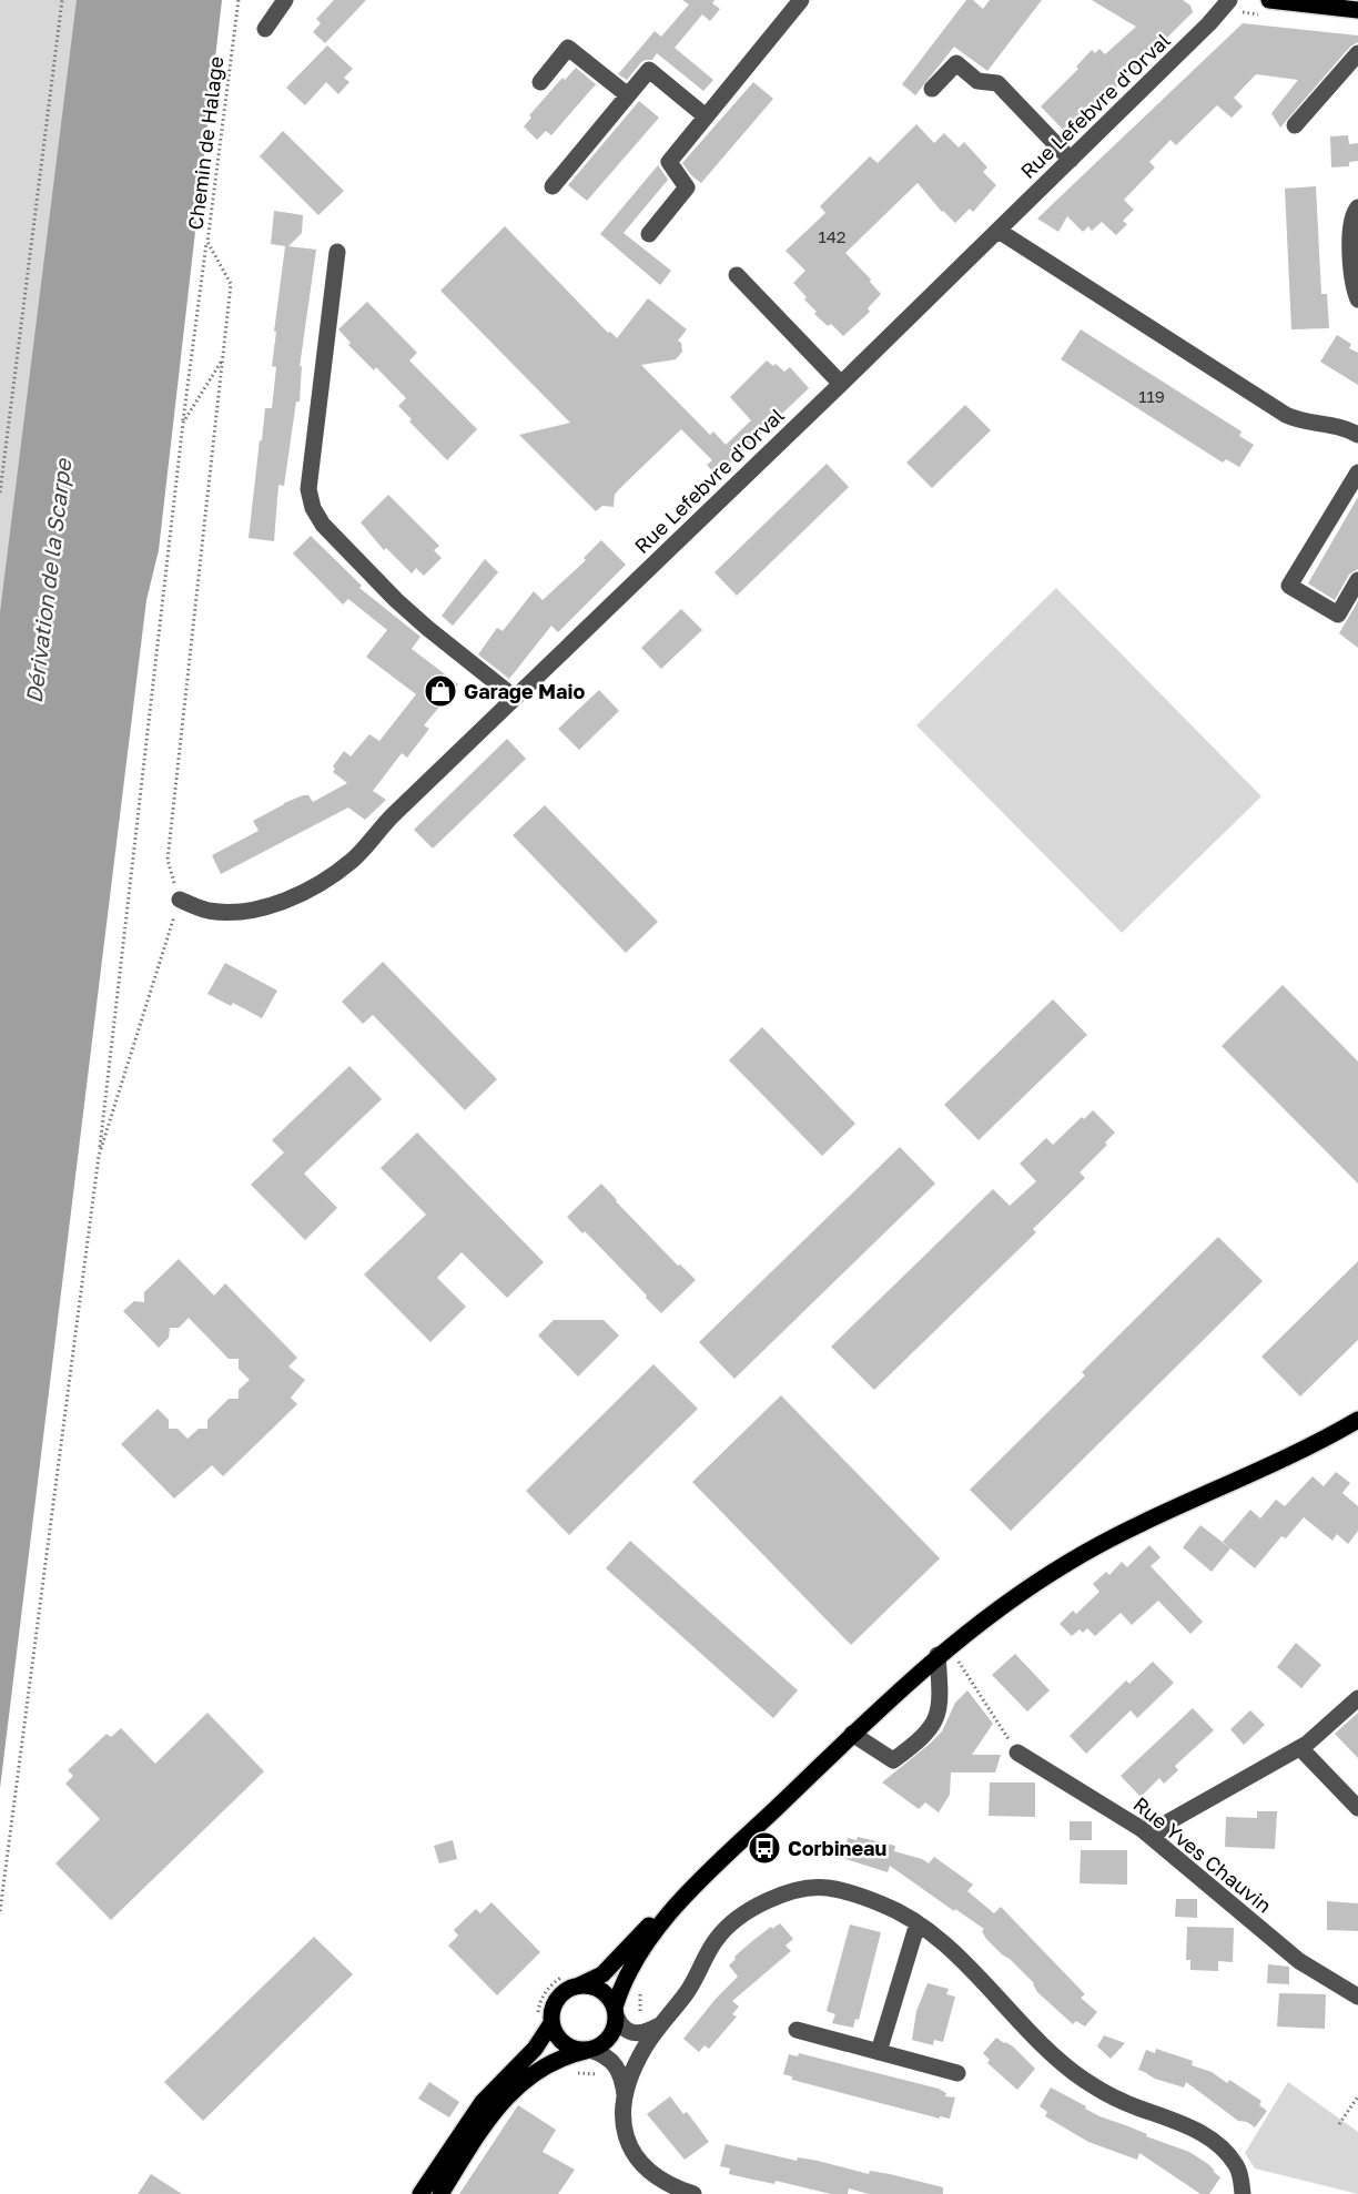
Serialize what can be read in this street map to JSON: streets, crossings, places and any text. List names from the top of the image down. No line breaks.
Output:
{"streets":{"street":["Rue Lefebvre d'Orval","Rue Yves Chauvin"],"path":["Chemin de Halage"]},"water":["Dérivation de la Scarpe"],"places":{"shop":["Garage Maio"],"bus stop":["Corbineau"]},"house_numbers":["142","119"]}
